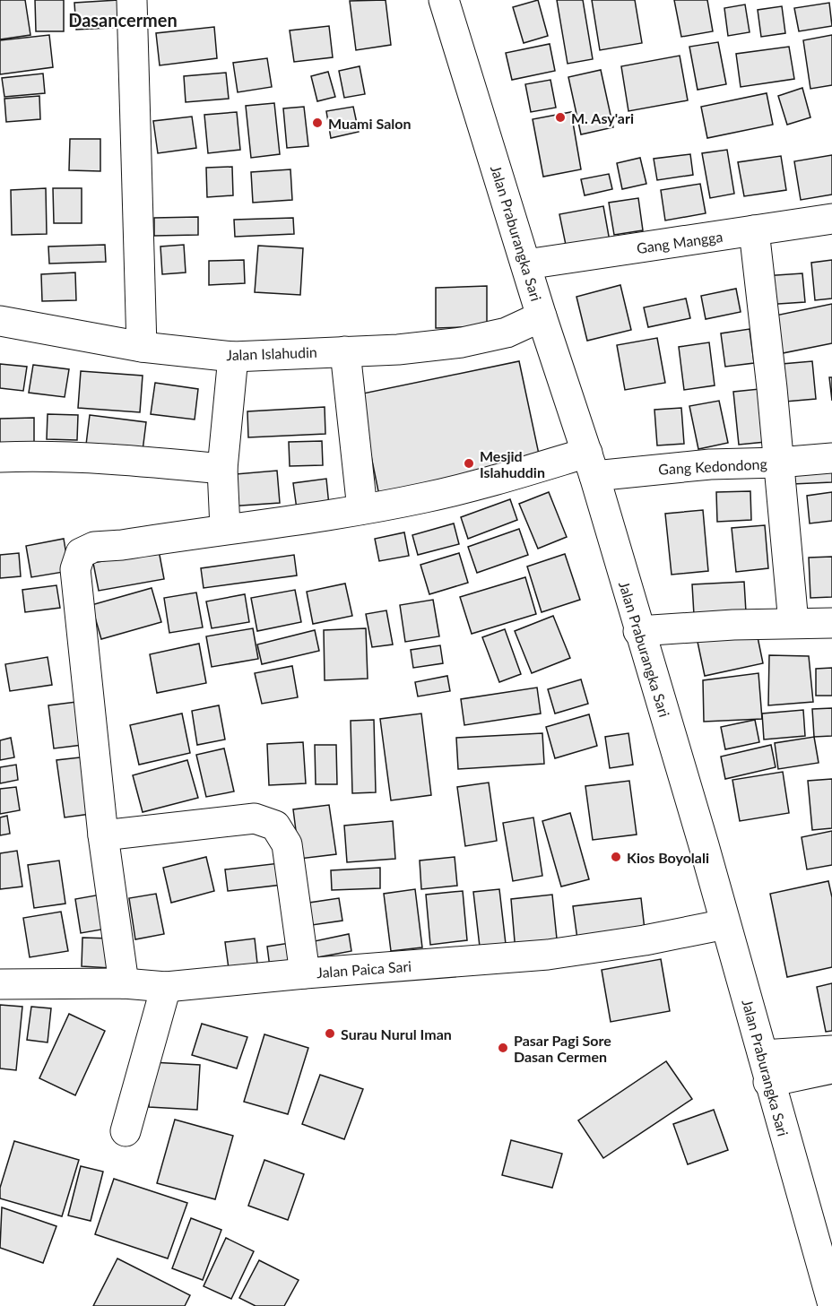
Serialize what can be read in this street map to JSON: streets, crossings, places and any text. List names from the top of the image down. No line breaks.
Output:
{"streets":{"street":["Jalan Praburangka Sari","Gang Mangga","Jalan Islahudin","Gang Kedondong","Jalan Paica Sari"]},"crossings":[["Jalan Praburangka Sari","Gang Mangga"],["Jalan Praburangka Sari","Jalan Islahudin"],["Jalan Praburangka Sari","Gang Kedondong"],["Jalan Praburangka Sari","Jalan Paica Sari"]],"districts":["Dasancermen"],"places":["M. Asy'ari","Muami Salon","Mesjid Islahuddin","Kios Boyolali","Surau Nurul Iman","Pasar Pagi Sore Dasan Cermen"]}
